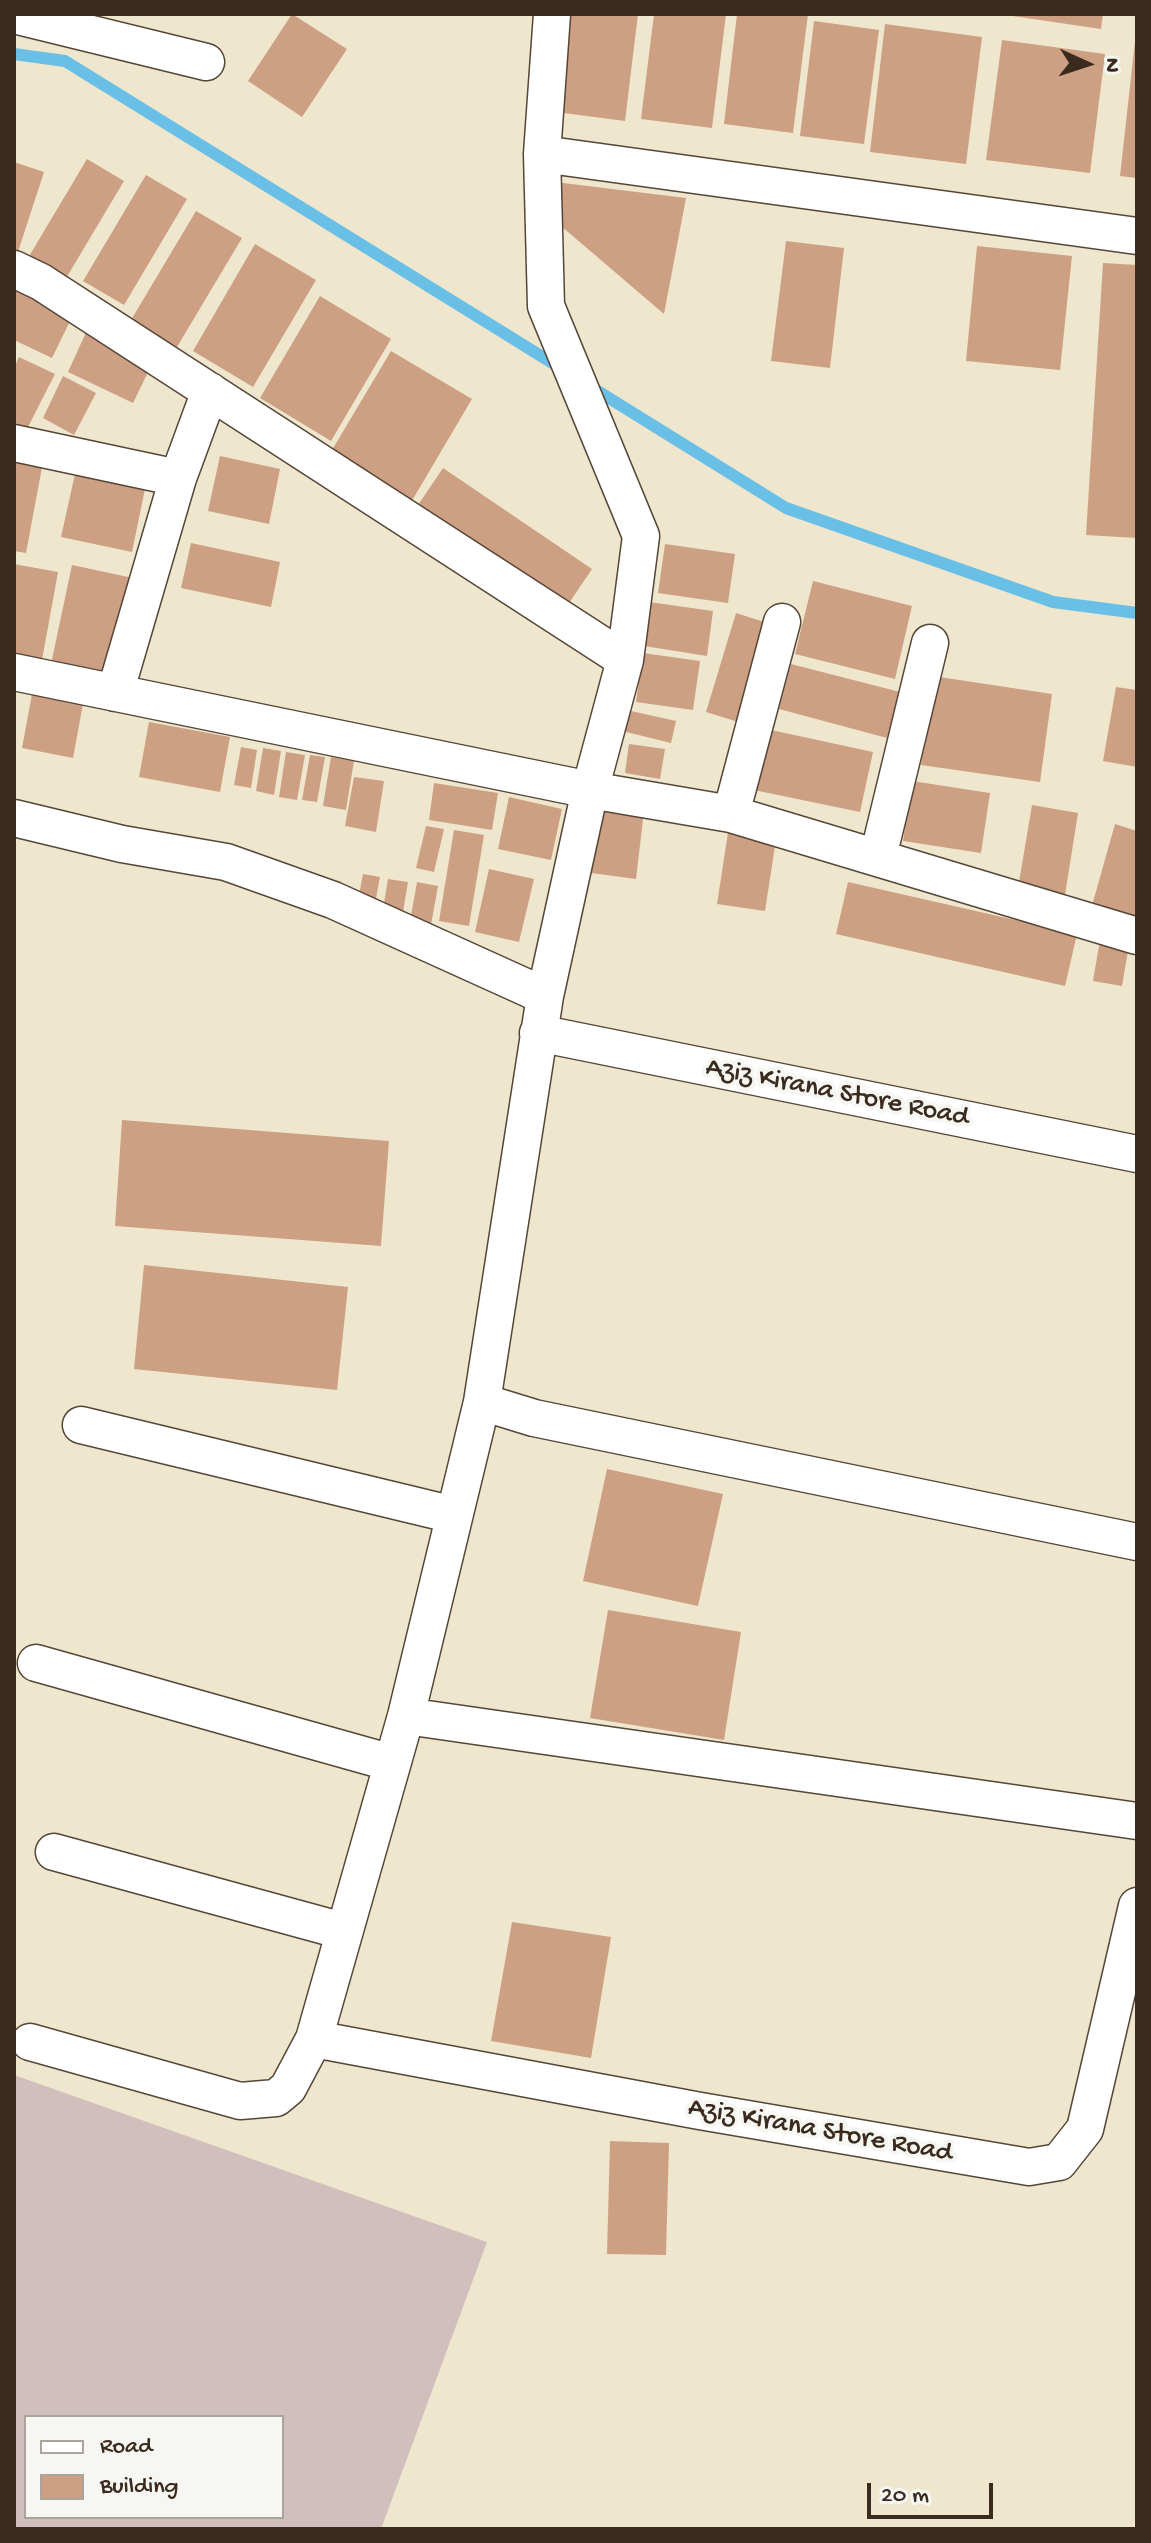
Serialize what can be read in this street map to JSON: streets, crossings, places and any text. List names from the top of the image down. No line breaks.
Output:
{"streets":{"street":["Aziz Kirana Store Road"]},"legend":["Road","Building"],"scale_bar":"20 m","north":"right"}
